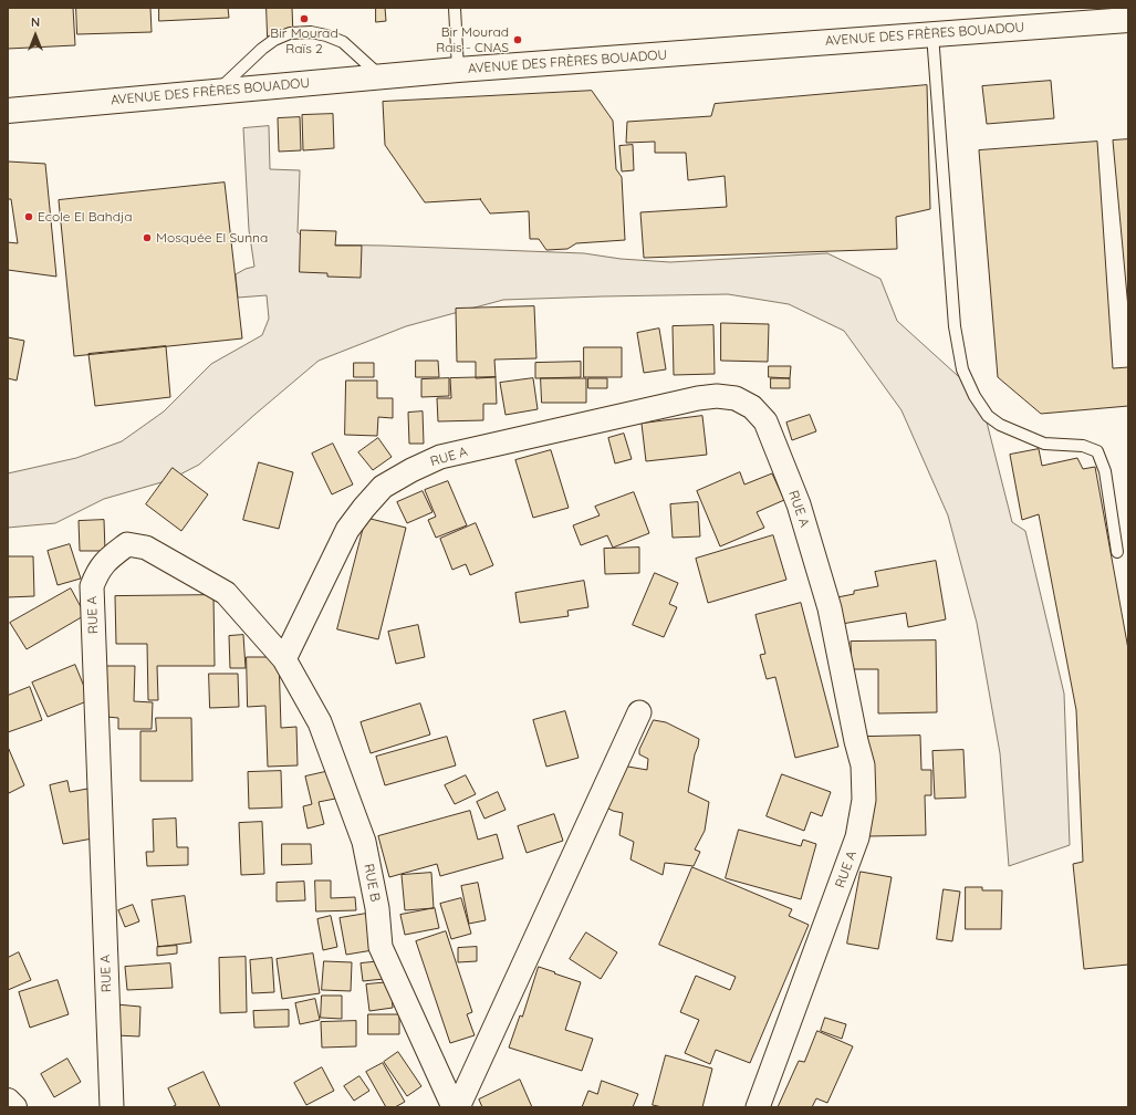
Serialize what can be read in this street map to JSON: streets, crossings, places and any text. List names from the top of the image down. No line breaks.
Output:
{"streets":{"main road":["AVENUE DES FRÈRES BOUADOU"],"street":["RUE A","RUE B"]},"crossings":[["RUE A","RUE B"]],"places":["Bir Mourad Raïs 2","Bir Mourad Rais - CNAS","Ecole El Bahdja","Mosquée El Sunna"],"north":"top"}
